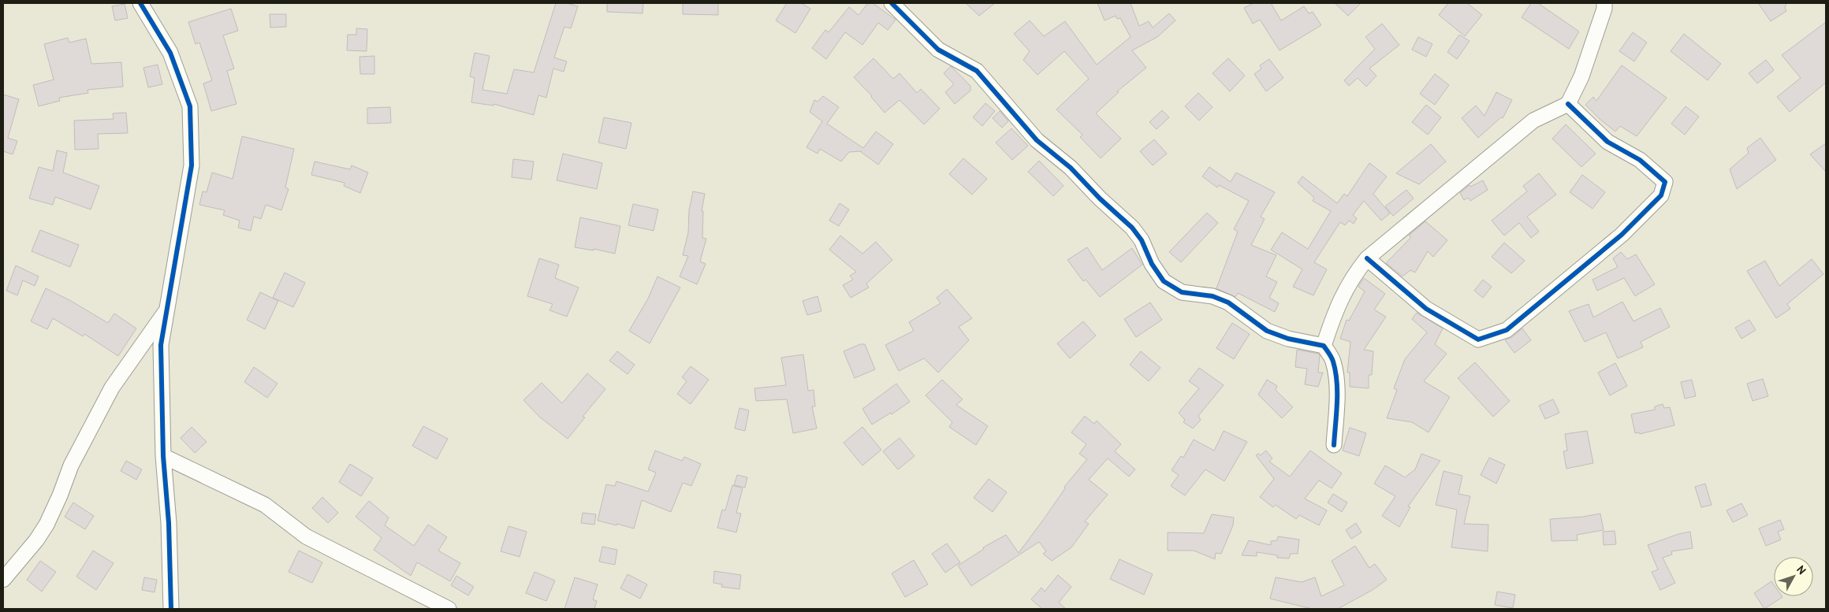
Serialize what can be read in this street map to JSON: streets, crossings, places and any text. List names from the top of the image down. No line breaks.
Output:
{"north":"top right"}
